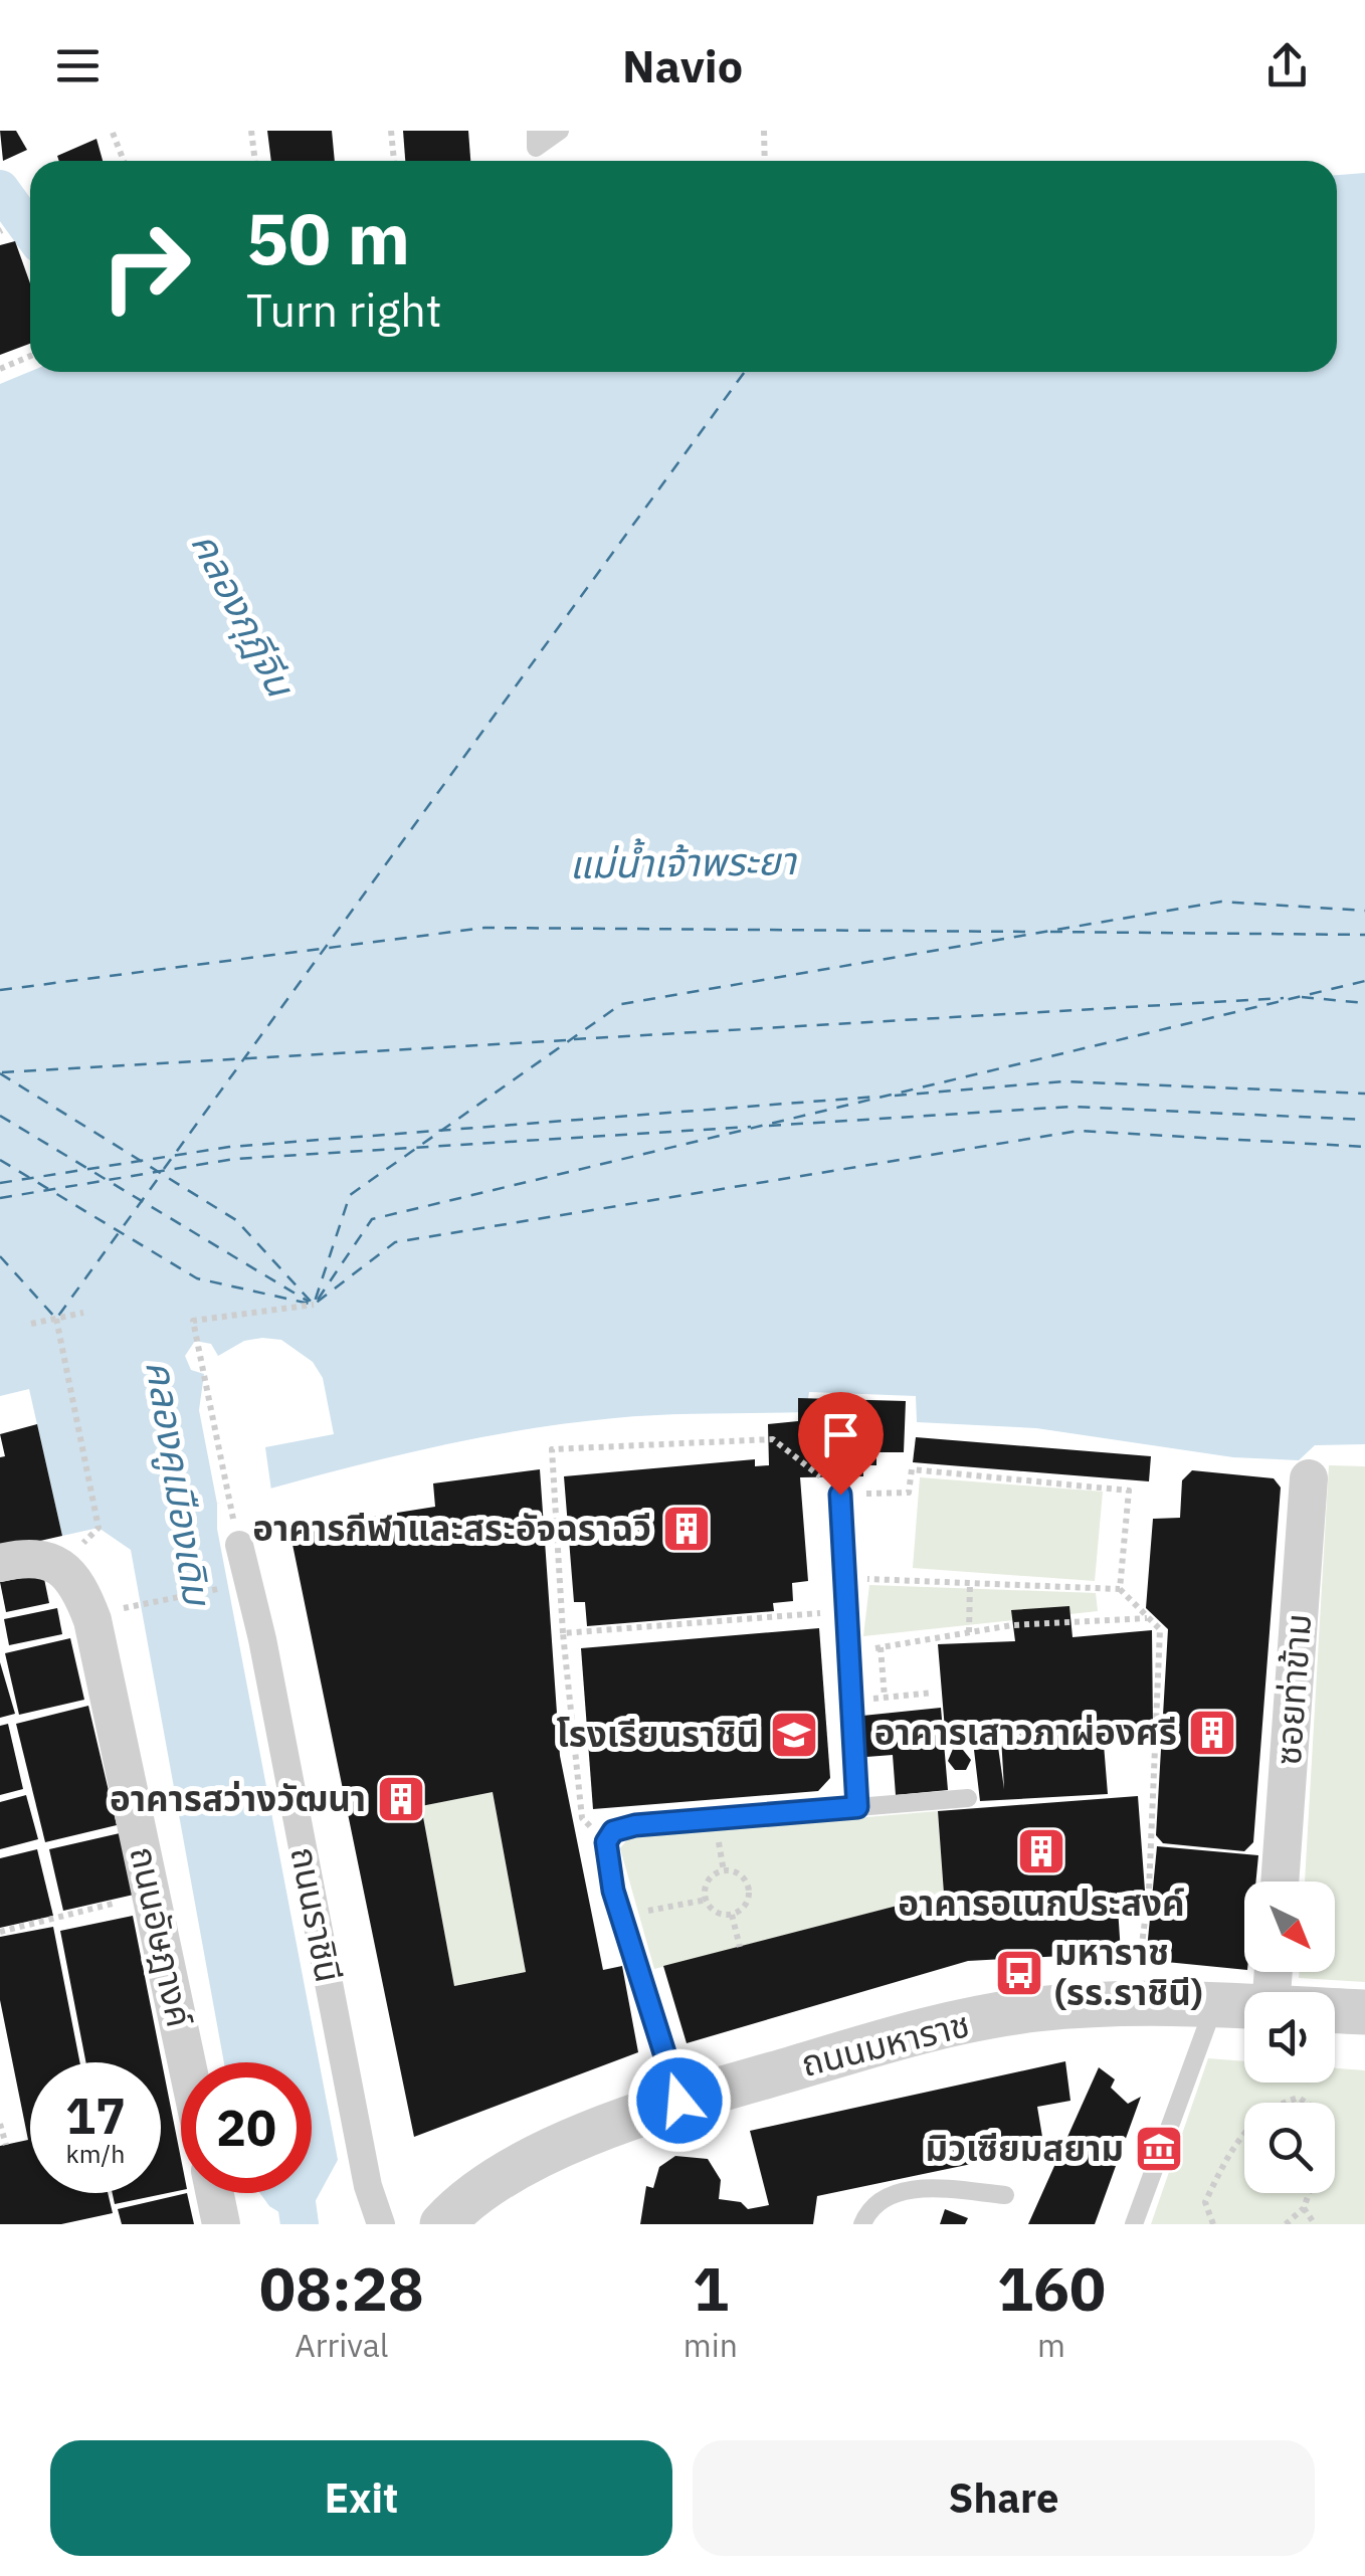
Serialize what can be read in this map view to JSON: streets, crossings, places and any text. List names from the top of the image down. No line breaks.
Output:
{"streets":{"street":["ซอยท่าข้าม","ถนนราชินี","ถนนอัษฎางค์","ถนนมหาราช"]},"water":["คลองกุฎีจีน","แม่น้ำเจ้าพระยา","คลองคูเมืองเดิม"],"places":{"building":["อาคารกีฬาและสระอัจฉราฉวี","อาคารเสาวภาผ่องศรี","อาคารสว่างวัฒนา","อาคารอเนกประสงค์"],"school or university":["โรงเรียนราชินี"],"bus stop":["มหาราช (รร.ราชินี)"],"museum":["มิวเซียมสยาม"]},"north":"bottom right","page":{"header":"Navio","turn":["50 m","Turn right"],"speed":"17 km/h","limit":"20","eta":["08:28","Arrival","1","min","160","m"],"buttons":["Exit","Share"]}}
